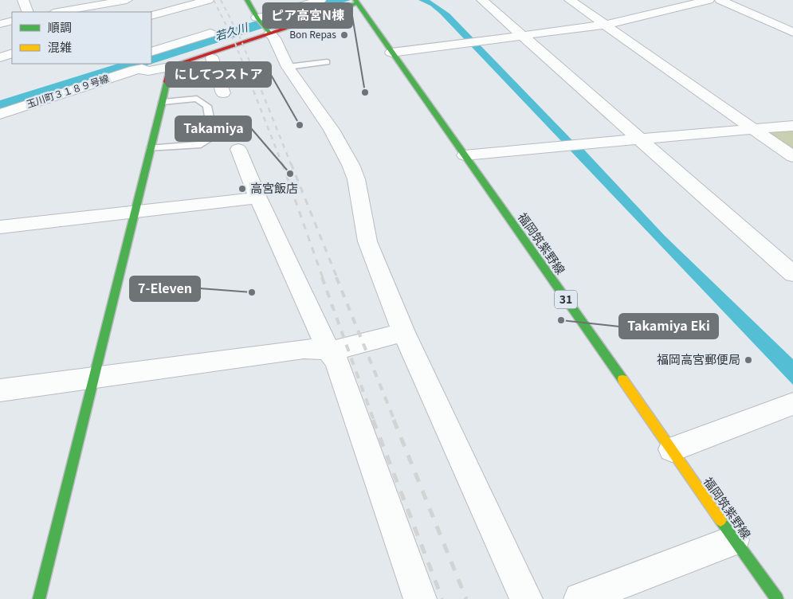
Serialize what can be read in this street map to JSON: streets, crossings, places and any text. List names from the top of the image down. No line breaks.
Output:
{"streets":{"street":["玉川町３１８９号線","福岡筑紫野線","31"]},"water":["若久川"],"places":["Bon Repas","ピア高宮N棟","にしてつストア","Takamiya","高宮飯店","7-Eleven","Takamiya Eki","福岡高宮郵便局"],"legend":["順調","混雑"]}
